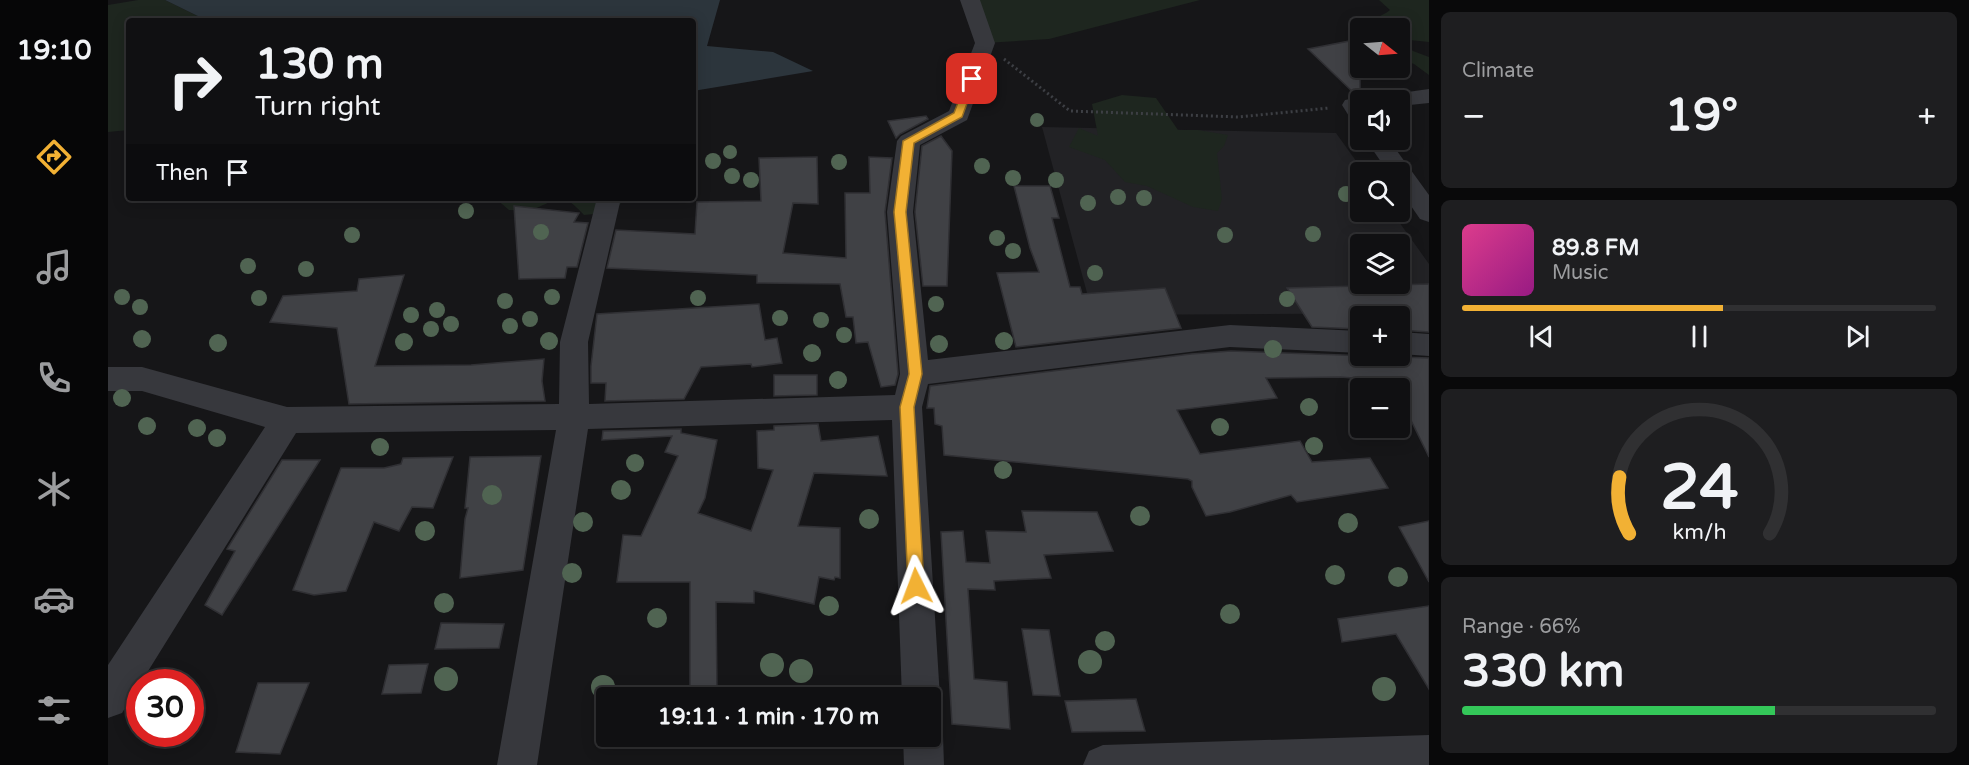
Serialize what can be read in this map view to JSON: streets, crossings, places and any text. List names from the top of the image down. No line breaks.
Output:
{"north":"right","page":{"tabs":"19:10","tile":["Climate",["Range · 66%","330 km"]],"map_buttons":["+","−"],"turn":["130 m","Turn right"],"heat":["−","19°","+"],"then":"Then","song":["89.8 FM","Music"],"limit":"30","trip":"19:11 · 1 min · 170 m","gauge":["24","km/h"]}}
